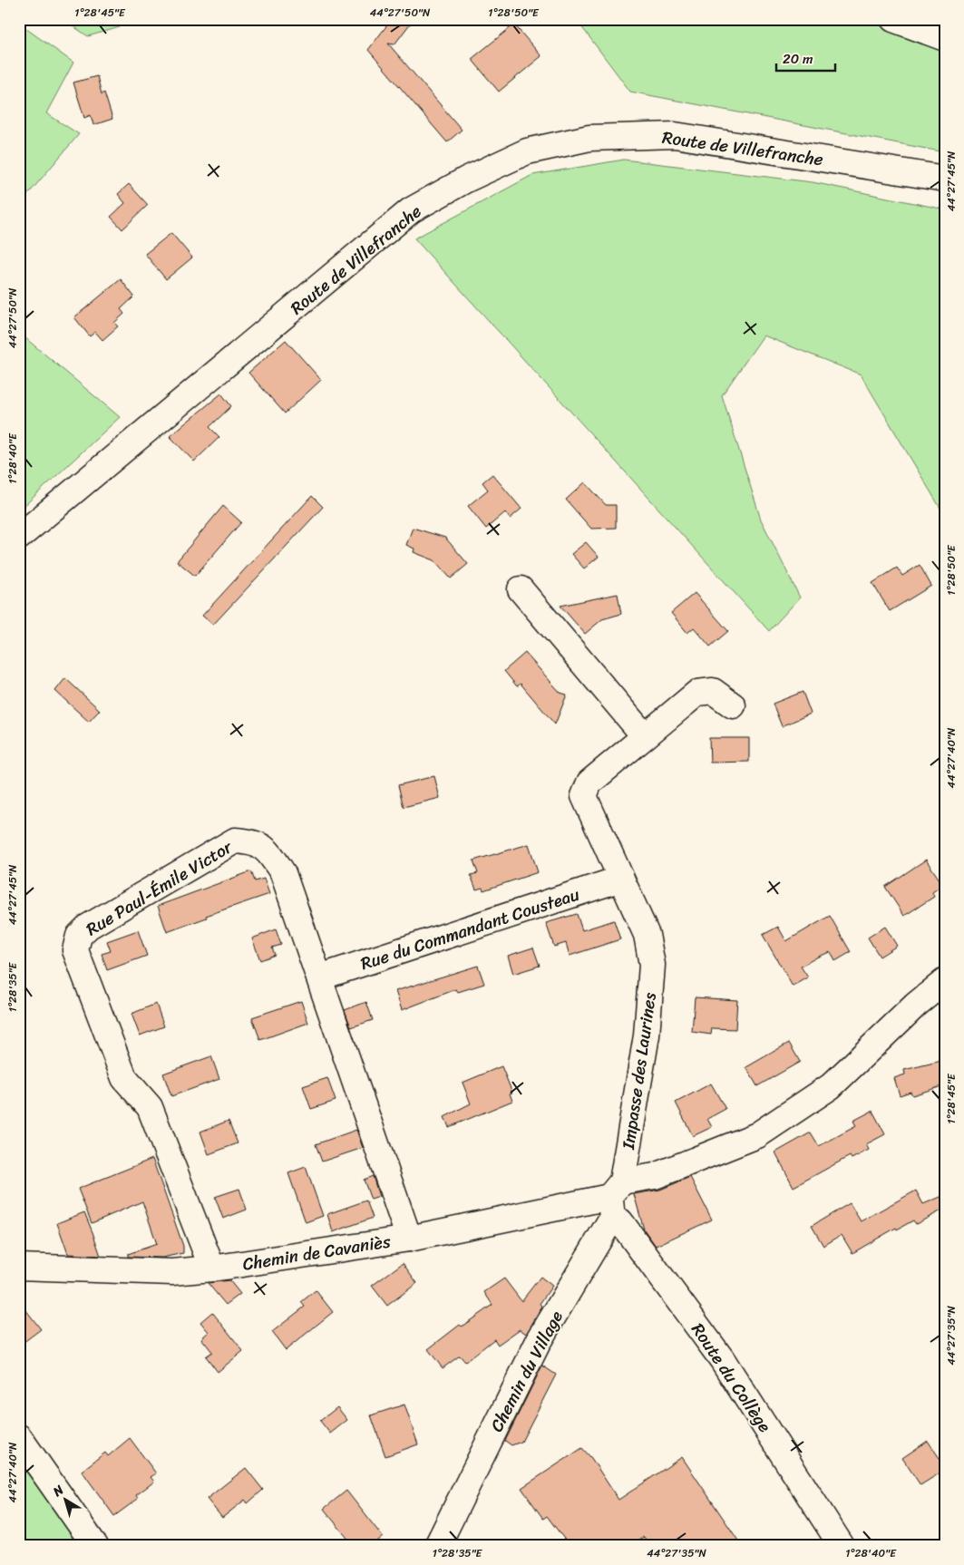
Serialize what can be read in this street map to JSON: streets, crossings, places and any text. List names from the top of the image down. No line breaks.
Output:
{"streets":{"street":["Route de Villefranche","Rue Paul-Émile Victor","Rue du Commandant Cousteau","Impasse des Laurines","Chemin de Cavaniès","Chemin du Village","Route du Collège"]},"crossings":[["Rue Paul-Émile Victor","Rue du Commandant Cousteau"],["Rue Paul-Émile Victor","Chemin de Cavaniès"],["Rue du Commandant Cousteau","Impasse des Laurines"],["Impasse des Laurines","Chemin de Cavaniès"],["Impasse des Laurines","Chemin du Village"],["Impasse des Laurines","Route du Collège"],["Chemin de Cavaniès","Chemin du Village"],["Chemin de Cavaniès","Route du Collège"],["Chemin du Village","Route du Collège"]],"scale_bar":"20 m","north":"top left","coordinates":["1°28'45\"E","44°27'50\"N","1°28'50\"E","44°27'45\"N","1°28'40\"E","44°27'40\"N","1°28'35\"E","44°27'35\"N"]}
